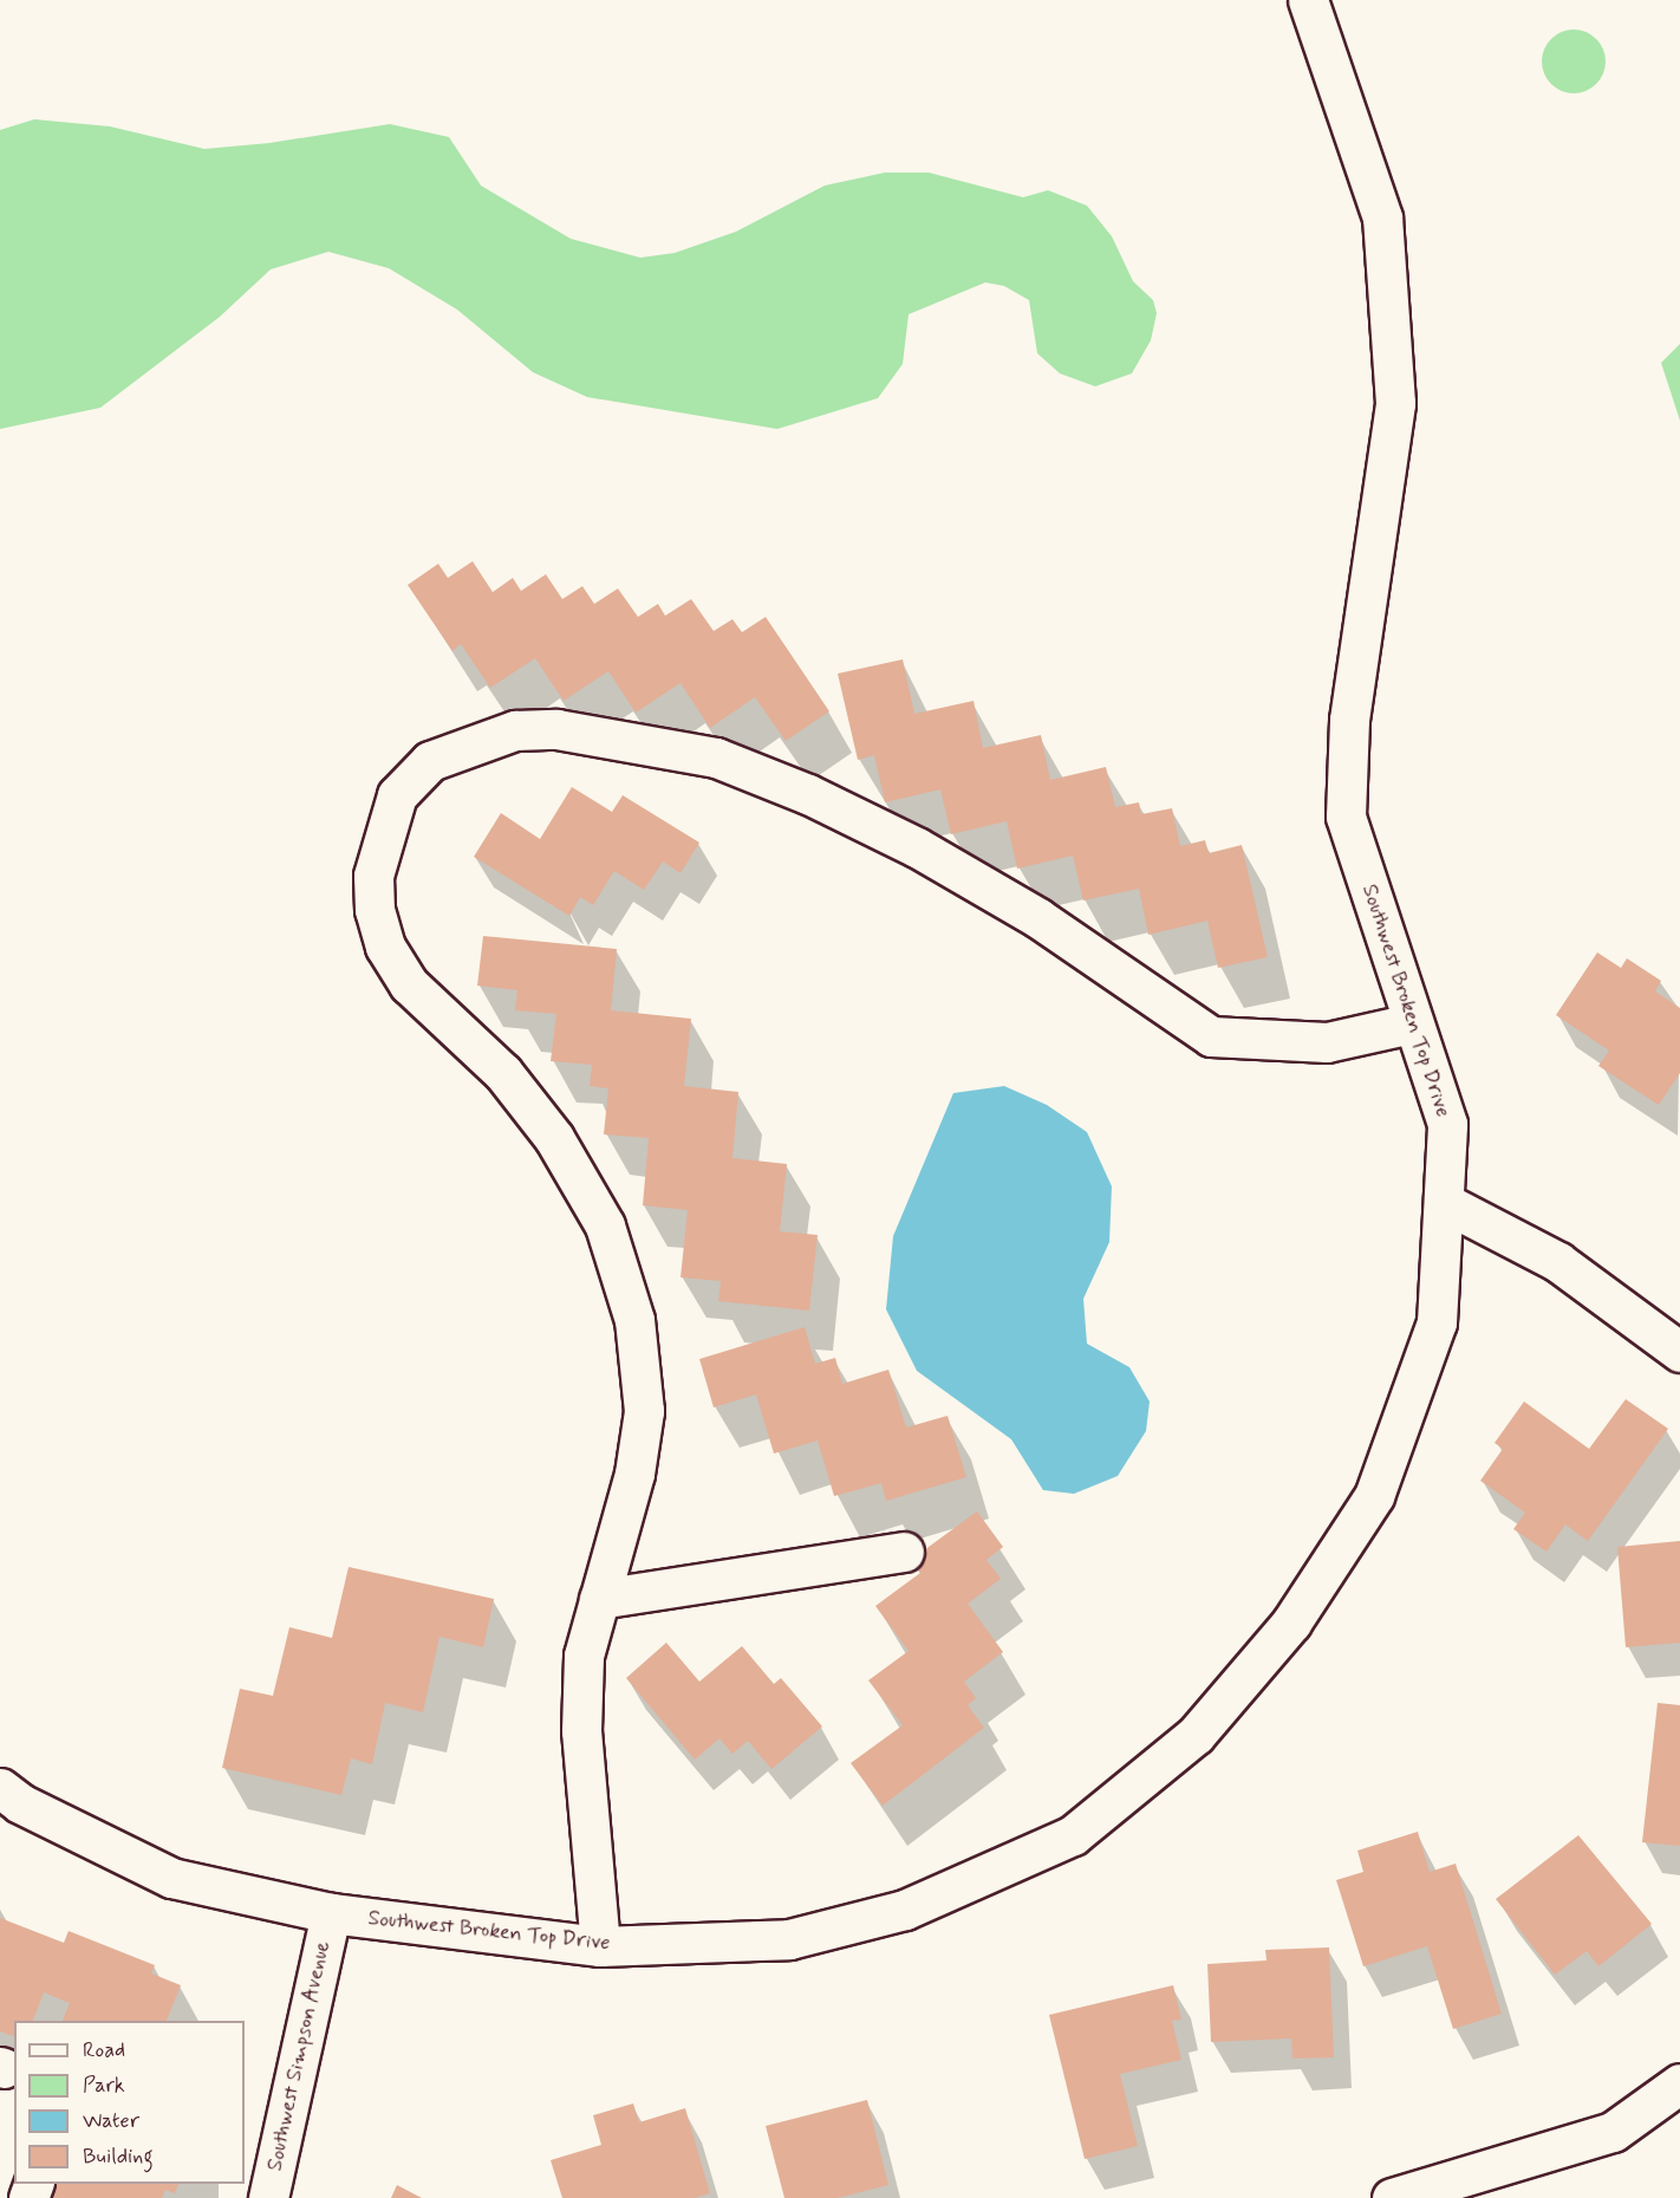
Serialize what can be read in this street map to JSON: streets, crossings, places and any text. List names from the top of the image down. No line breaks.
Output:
{"streets":{"street":["Southwest Broken Top Drive","Southwest Simpson Avenue"]},"crossings":[["Southwest Broken Top Drive","Southwest Simpson Avenue"]],"legend":["Road","Park","Water","Building"]}
